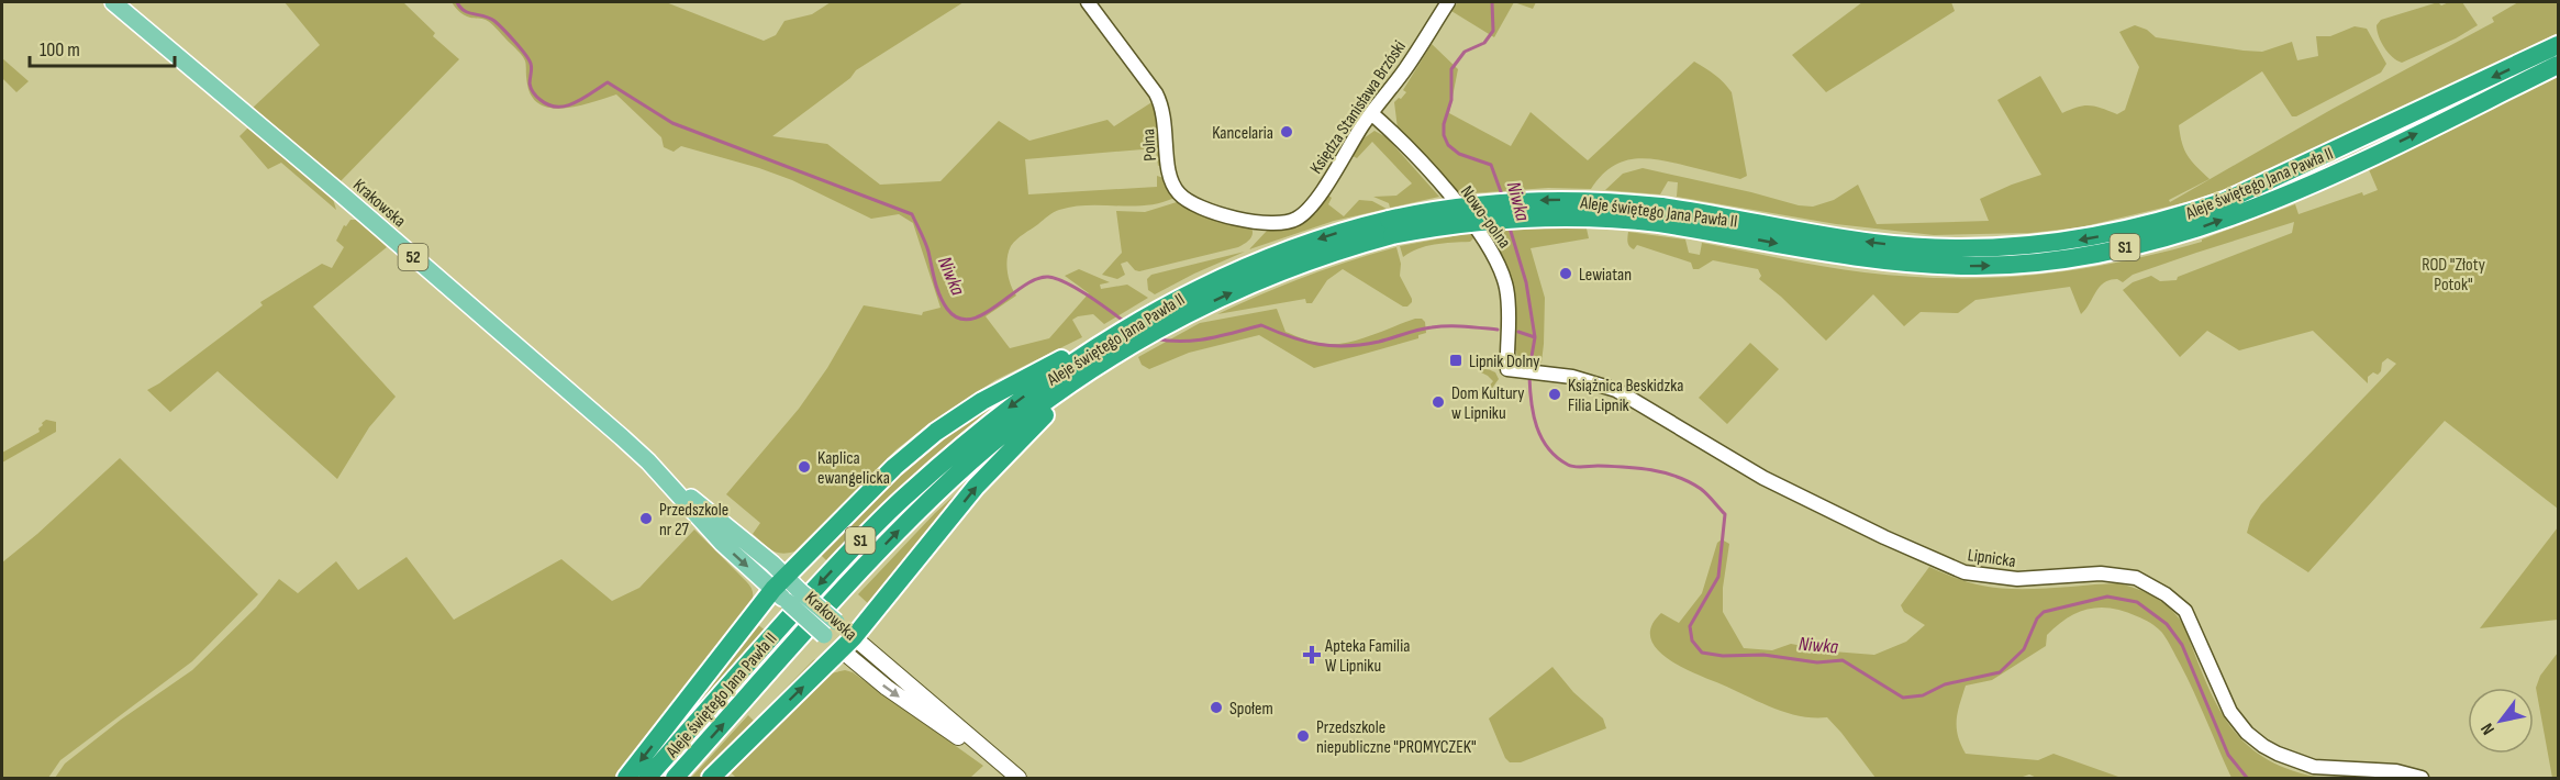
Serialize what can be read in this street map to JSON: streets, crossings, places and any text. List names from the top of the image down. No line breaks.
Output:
{"streets":{"highway":["Aleje świętego Jana Pawła II","S1"],"main road":["Krakowska","52"],"street":["Księdza Stanisława Brzóski","Polna","Nowo-polna","Lipnicka"]},"crossings":[["Księdza Stanisława Brzóski","Polna"],["Księdza Stanisława Brzóski","Nowo-polna"],["Nowo-polna","Lipnicka"]],"water":["Niwka"],"parks":["ROD \"Złoty Potok\""],"places":{"other":["Kancelaria","Lewiatan","Książnica Beskidzka Filia Lipnik","Dom Kultury w Lipniku","Kaplica ewangelicka","Przedszkole nr 27","Społem","Przedszkole niepubliczne \"PROMYCZEK\""],"transit":["Lipnik Dolny"],"health":["Apteka Familia W Lipniku"]},"scale_bar":"100 m","north":"bottom left"}
